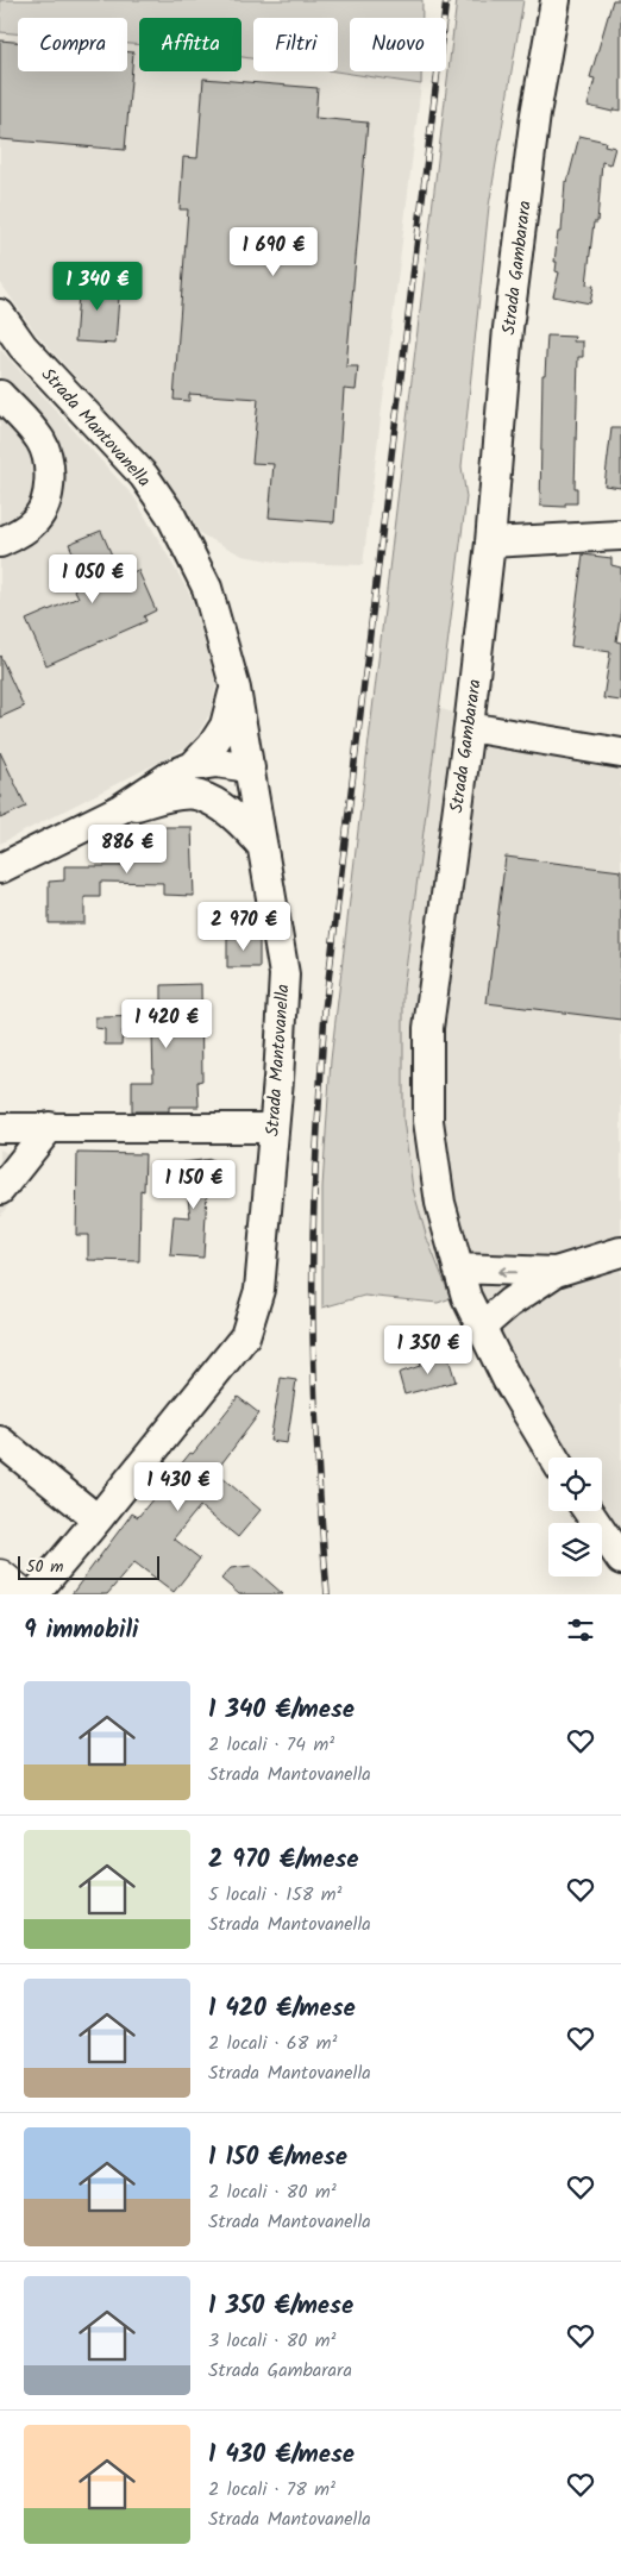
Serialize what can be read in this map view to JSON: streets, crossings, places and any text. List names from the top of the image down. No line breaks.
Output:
{"streets":{"street":["Strada Gambarara","Strada Mantovanella"]},"scale_bar":"50 m","page":{"chip":["Compra","Affitta","Filtri","Nuovo"],"price":["1 690 €","1 340 €","1 050 €","886 €","2 970 €","1 420 €","1 150 €","1 350 €","1 430 €"],"scale":"50 m","heading":"9 immobili","list":[{"name":"1 340 €/mese","note":"2 locali · 74 m² · Strada Mantovanella"},{"name":"2 970 €/mese","note":"5 locali · 158 m² · Strada Mantovanella"},{"name":"1 420 €/mese","note":"2 locali · 68 m² · Strada Mantovanella"},{"name":"1 150 €/mese","note":"2 locali · 80 m² · Strada Mantovanella"},{"name":"1 350 €/mese","note":"3 locali · 80 m² · Strada Gambarara"},{"name":"1 430 €/mese","note":"2 locali · 78 m² · Strada Mantovanella"}]}}
